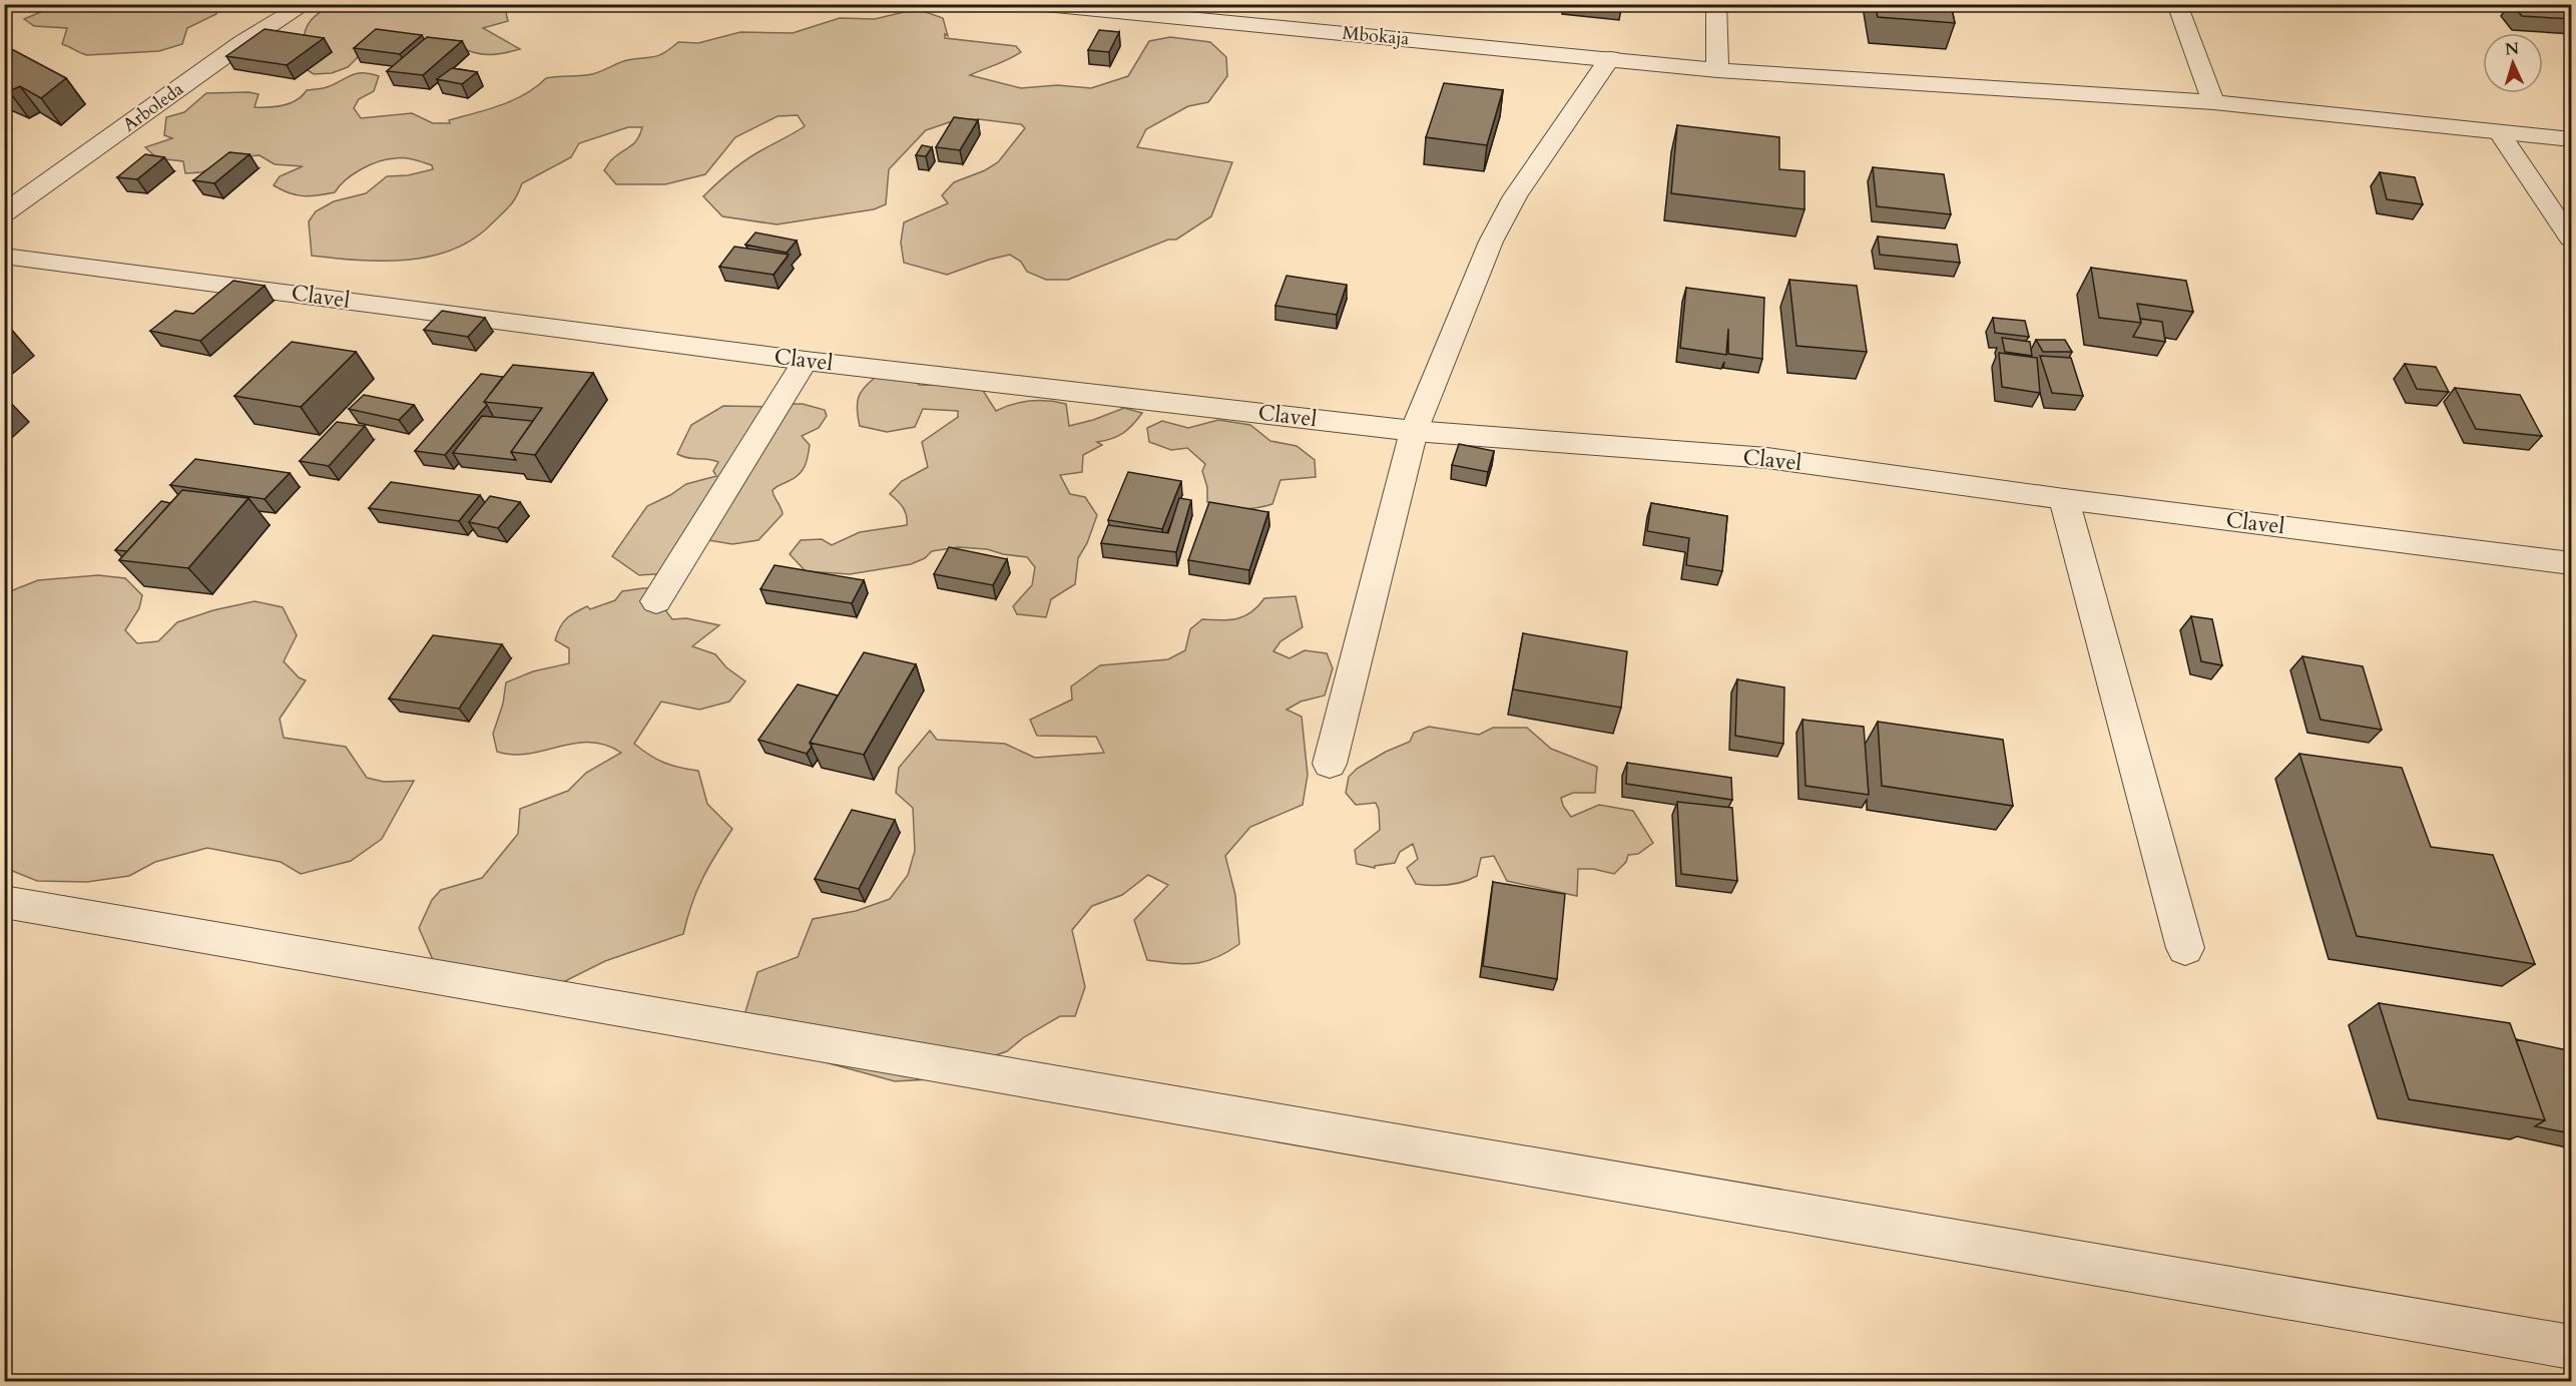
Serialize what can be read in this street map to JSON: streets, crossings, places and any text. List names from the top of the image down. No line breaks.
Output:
{"streets":{"street":["Mbokaja","Arboleda","Clavel"]},"north":"top"}
